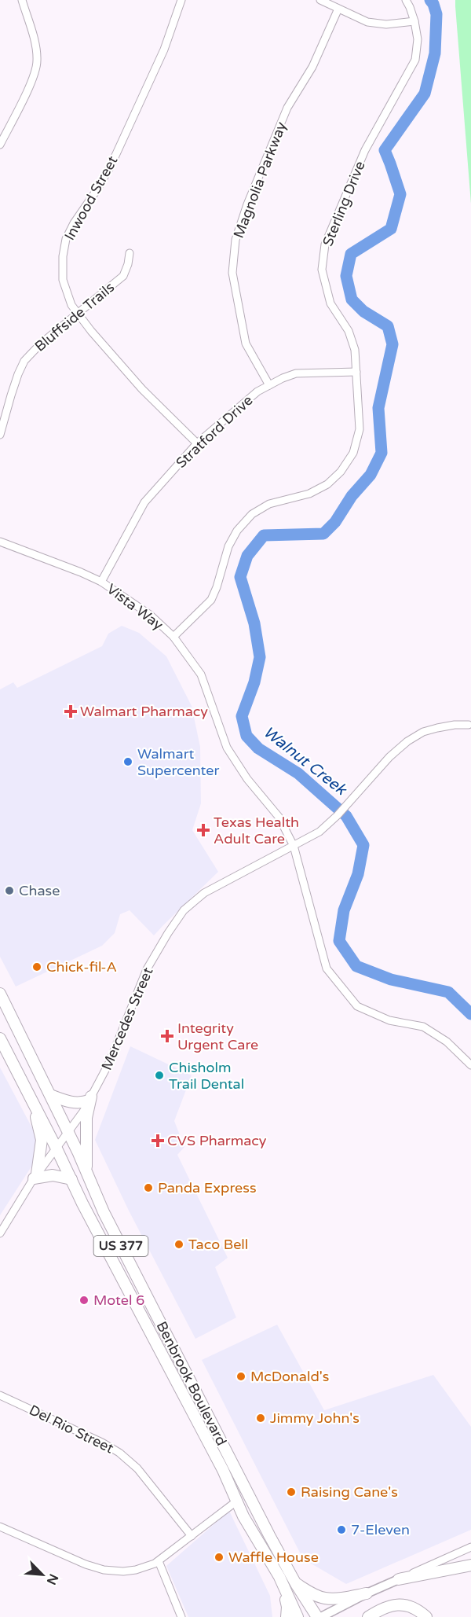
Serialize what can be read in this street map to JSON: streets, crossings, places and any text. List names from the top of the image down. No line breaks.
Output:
{"streets":{"highway":["US 377","Benbrook Boulevard"],"street":["Magnolia Parkway","Inwood Street","Sterling Drive","Bluffside Trails","Stratford Drive","Vista Way","Mercedes Street","Del Rio Street"]},"crossings":[["Magnolia Parkway","Stratford Drive"],["Inwood Street","Bluffside Trails"],["Inwood Street","Stratford Drive"],["Sterling Drive","Stratford Drive"],["Sterling Drive","Vista Way"],["Stratford Drive","Vista Way"],["Vista Way","Mercedes Street"],["Mercedes Street","Benbrook Boulevard"]],"water":["Walnut Creek"],"places":{"health":["Walmart Pharmacy","Texas Health Adult Care","Integrity Urgent Care","CVS Pharmacy"],"other":["Walmart Supercenter","Chase","Chick-fil-A","Chisholm Trail Dental","Panda Express","Taco Bell","Motel 6","McDonald's","Jimmy John's","Raising Cane's","7-Eleven","Waffle House"]},"north":"bottom right"}
